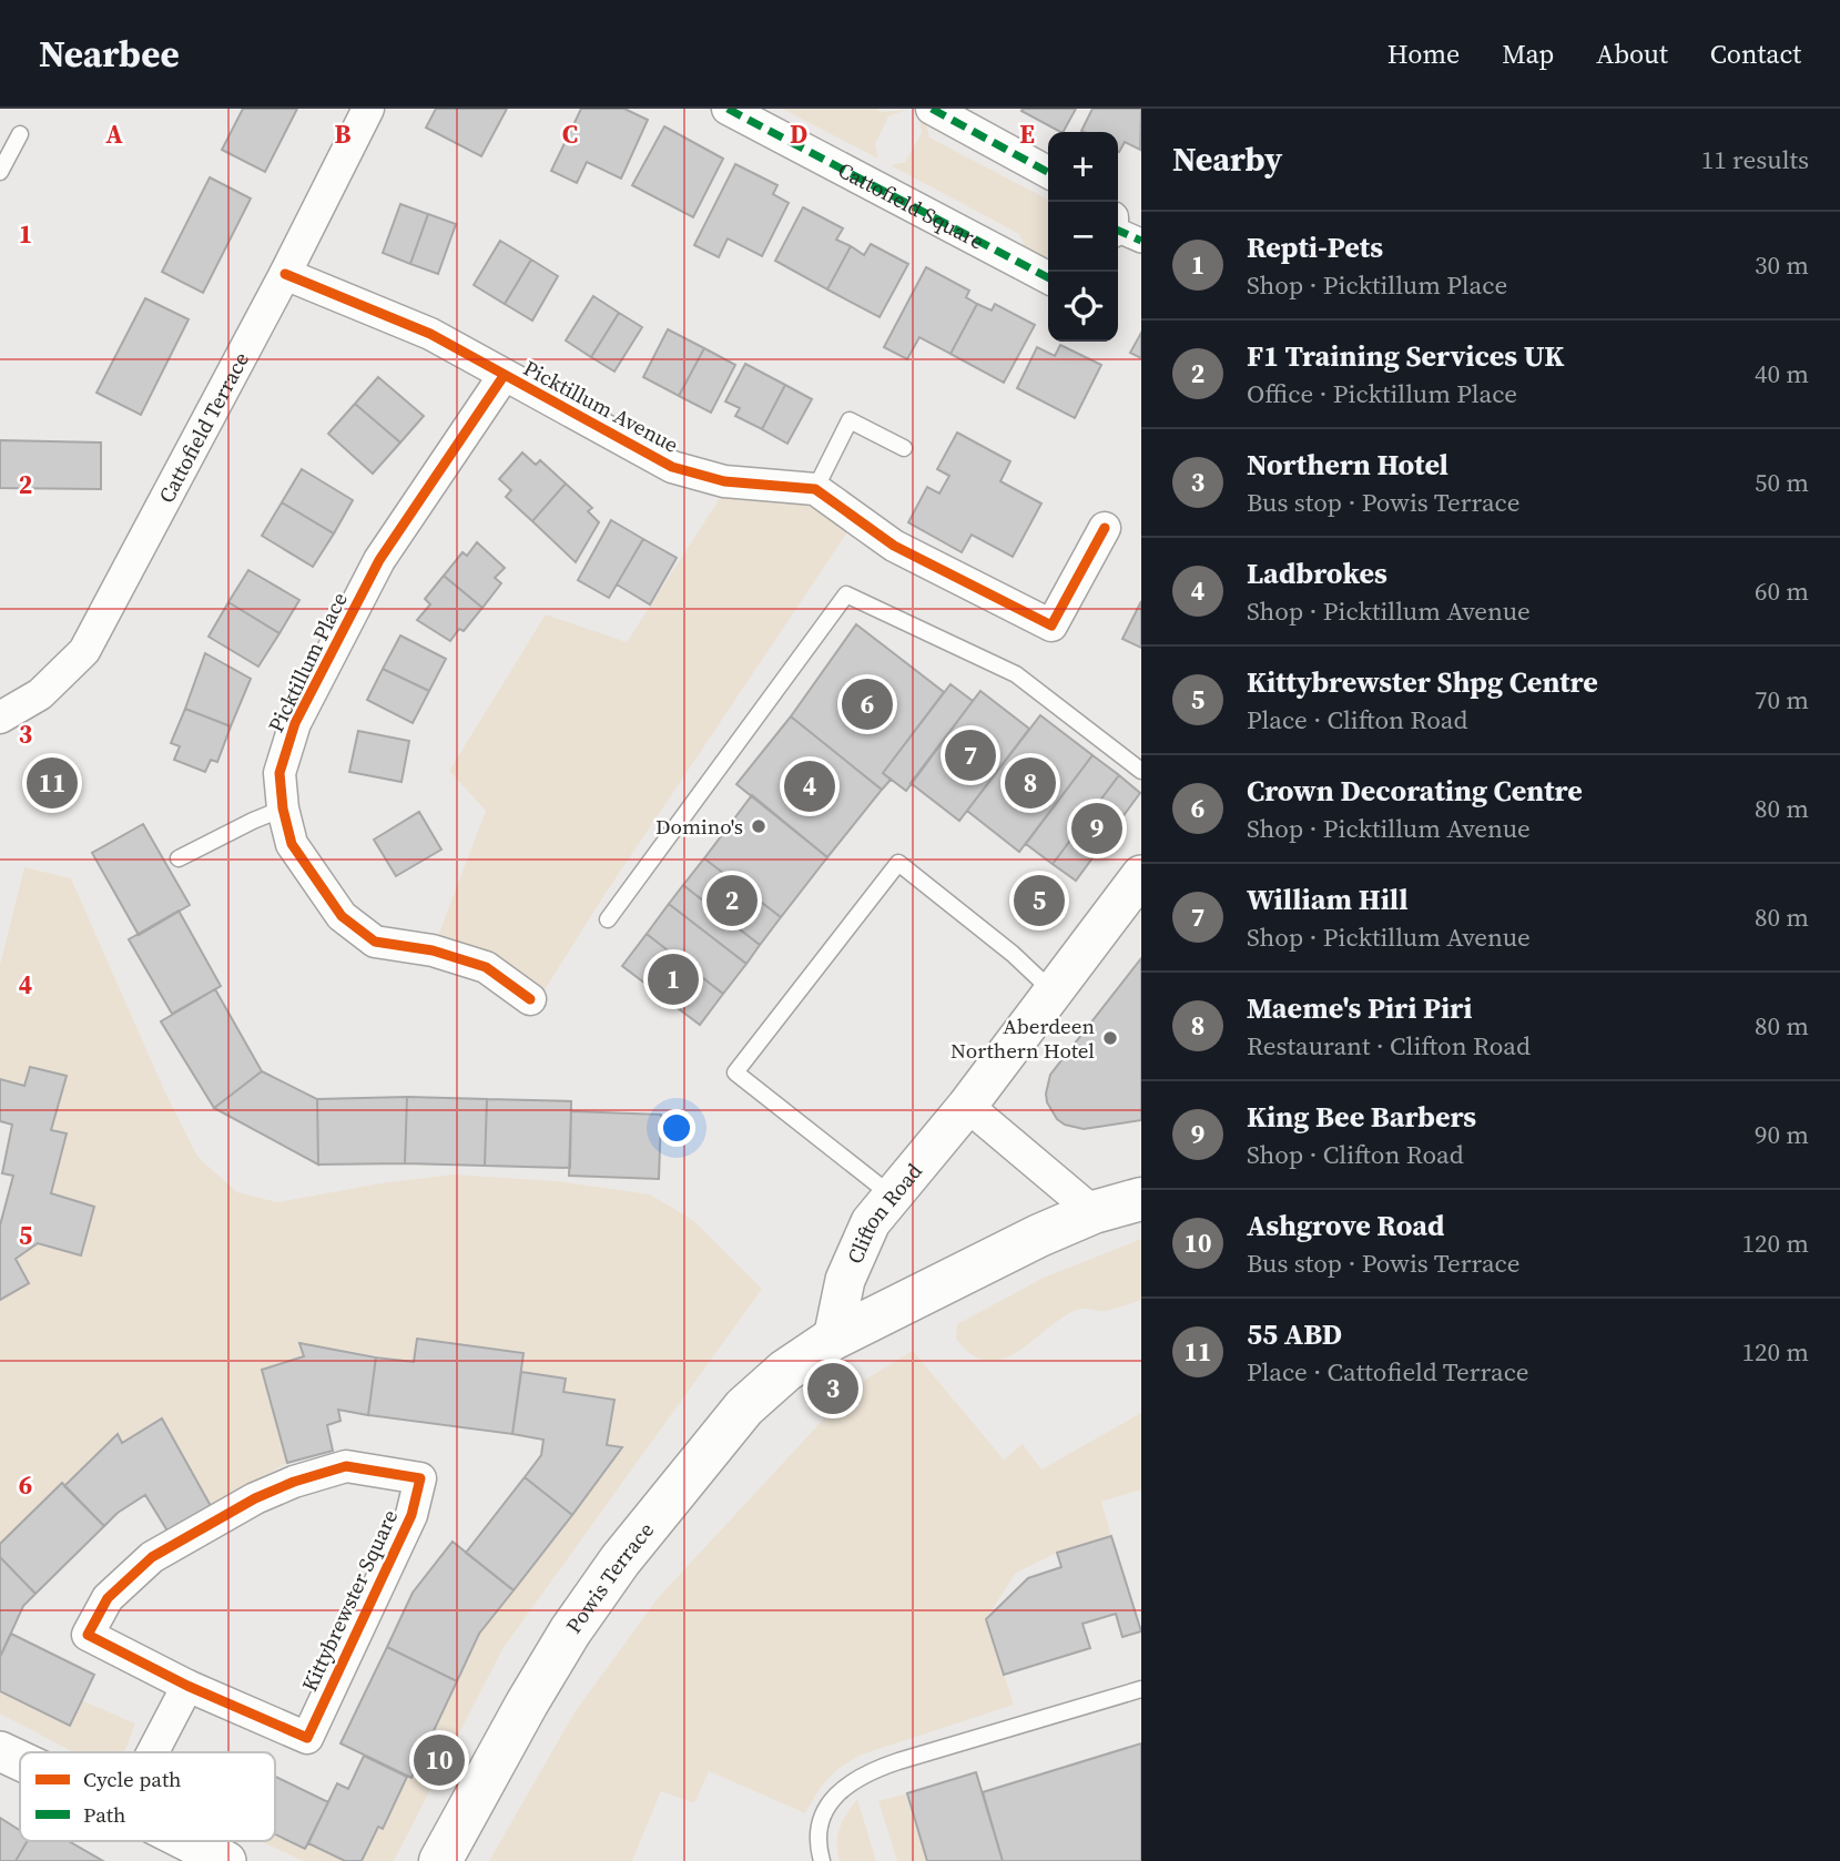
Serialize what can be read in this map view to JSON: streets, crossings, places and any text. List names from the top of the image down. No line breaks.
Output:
{"streets":{"main road":["Powis Terrace"],"street":["Cattofield Square","Picktillum Avenue","Cattofield Terrace","Picktillum Place","Clifton Road","Kittybrewster Square"]},"crossings":[["Picktillum Avenue","Cattofield Terrace"],["Picktillum Avenue","Picktillum Place"],["Clifton Road","Powis Terrace"]],"places":["Domino's","Aberdeen Northern Hotel"],"legend":["Cycle path","Path"],"page":{"header":"Nearbee","nav":["Home","Map","About","Contact"],"heading":["Nearby","11 results"],"map_buttons":["+","−"],"list":[{"mark":"1","name":"Repti-Pets","note":"Shop · Picktillum Place","value":"30 m"},{"mark":"2","name":"F1 Training Services UK","note":"Office · Picktillum Place","value":"40 m"},{"mark":"3","name":"Northern Hotel","note":"Bus stop · Powis Terrace","value":"50 m"},{"mark":"4","name":"Ladbrokes","note":"Shop · Picktillum Avenue","value":"60 m"},{"mark":"5","name":"Kittybrewster Shpg Centre","note":"Place · Clifton Road","value":"70 m"},{"mark":"6","name":"Crown Decorating Centre","note":"Shop · Picktillum Avenue","value":"80 m"},{"mark":"7","name":"William Hill","note":"Shop · Picktillum Avenue","value":"80 m"},{"mark":"8","name":"Maeme's Piri Piri","note":"Restaurant · Clifton Road","value":"80 m"},{"mark":"9","name":"King Bee Barbers","note":"Shop · Clifton Road","value":"90 m"},{"mark":"10","name":"Ashgrove Road","note":"Bus stop · Powis Terrace","value":"120 m"},{"mark":"11","name":"55 ABD","note":"Place · Cattofield Terrace","value":"120 m"}],"pins":["6","7","8","11","4","9","2","5","1","3","10"]},"grid":{"columns":["A","B","C","D","E"],"rows":["1","2","3","4","5","6"]}}
